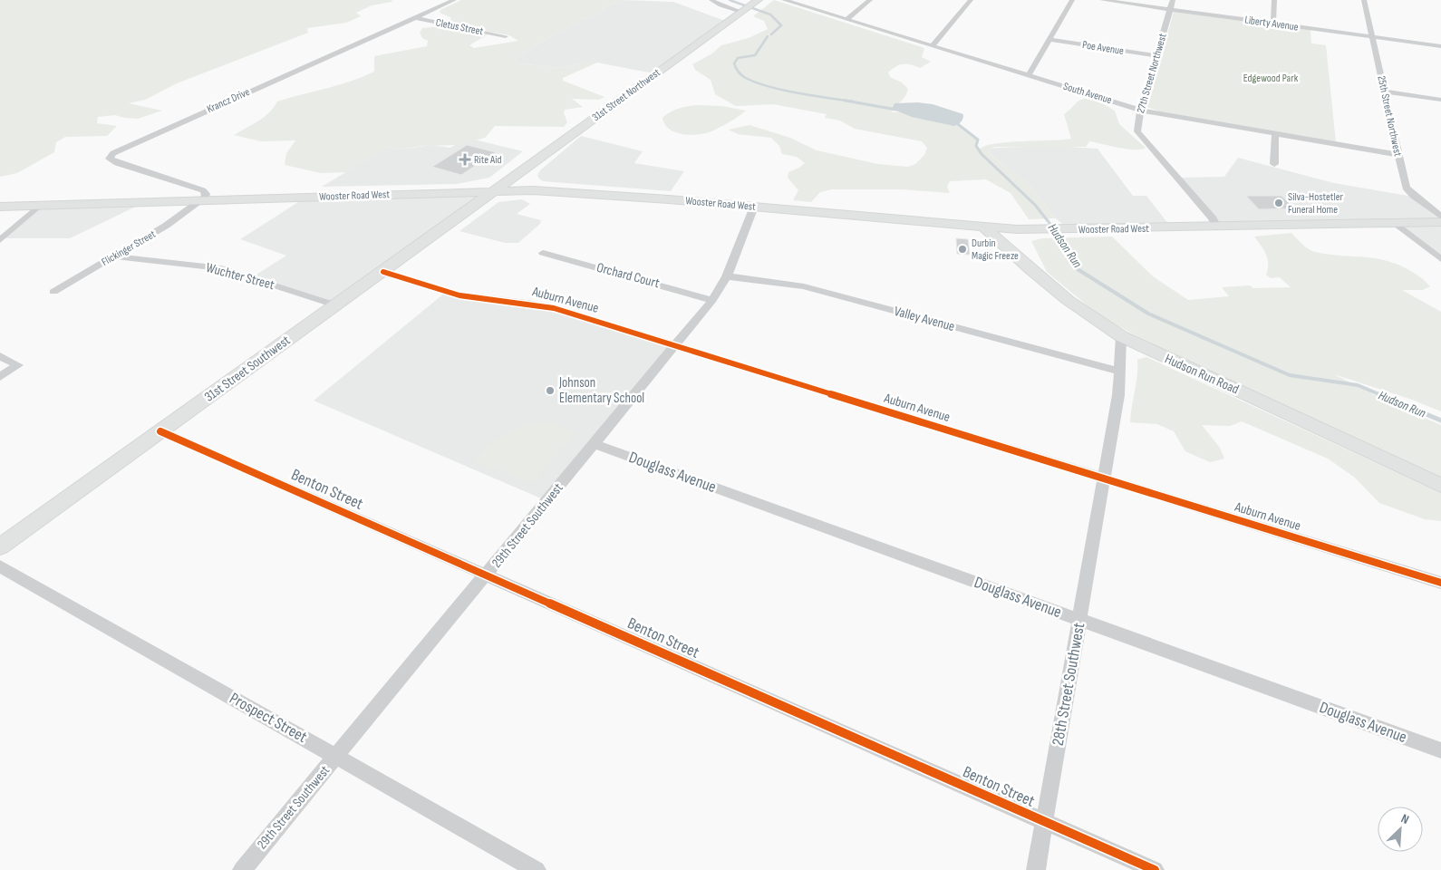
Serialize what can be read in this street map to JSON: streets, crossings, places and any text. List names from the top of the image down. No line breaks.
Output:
{"streets":{"main road":["31st Street Northwest","Wooster Road West","31st Street Southwest","Hudson Run Road"],"street":["Liberty Avenue","Cletus Street","Poe Avenue","27th Street Northwest","South Avenue","Krancz Drive","25th Street Northwest","Flickinger Street","Orchard Court","Wuchter Street","Auburn Avenue","Valley Avenue","Douglass Avenue","Benton Street","29th Street Southwest","28th Street Southwest","Prospect Street"]},"crossings":[["Liberty Avenue","27th Street Northwest"],["Liberty Avenue","25th Street Northwest"],["Cletus Street","Krancz Drive"],["Poe Avenue","27th Street Northwest"],["27th Street Northwest","South Avenue"],["27th Street Northwest","Wooster Road West"],["South Avenue","25th Street Northwest"],["31st Street Northwest","Wooster Road West"],["31st Street Northwest","31st Street Southwest"],["Krancz Drive","Wooster Road West"],["Krancz Drive","Flickinger Street"],["Wooster Road West","Flickinger Street"],["Wooster Road West","31st Street Southwest"],["Wooster Road West","Hudson Run Road"],["Wooster Road West","29th Street Southwest"],["Flickinger Street","Wuchter Street"],["Orchard Court","29th Street Southwest"],["Wuchter Street","31st Street Southwest"],["Auburn Avenue","31st Street Southwest"],["Auburn Avenue","29th Street Southwest"],["Auburn Avenue","28th Street Southwest"],["Valley Avenue","29th Street Southwest"],["Valley Avenue","28th Street Southwest"],["31st Street Southwest","Benton Street"],["Hudson Run Road","28th Street Southwest"],["Douglass Avenue","29th Street Southwest"],["Douglass Avenue","28th Street Southwest"],["Benton Street","29th Street Southwest"],["Benton Street","28th Street Southwest"],["29th Street Southwest","Prospect Street"]],"water":["Hudson Run"],"parks":["Edgewood Park"],"places":{"health":["Rite Aid"],"other":["Silva-Hostetler Funeral Home","Durbin Magic Freeze","Johnson Elementary School"]},"north":"top right"}
